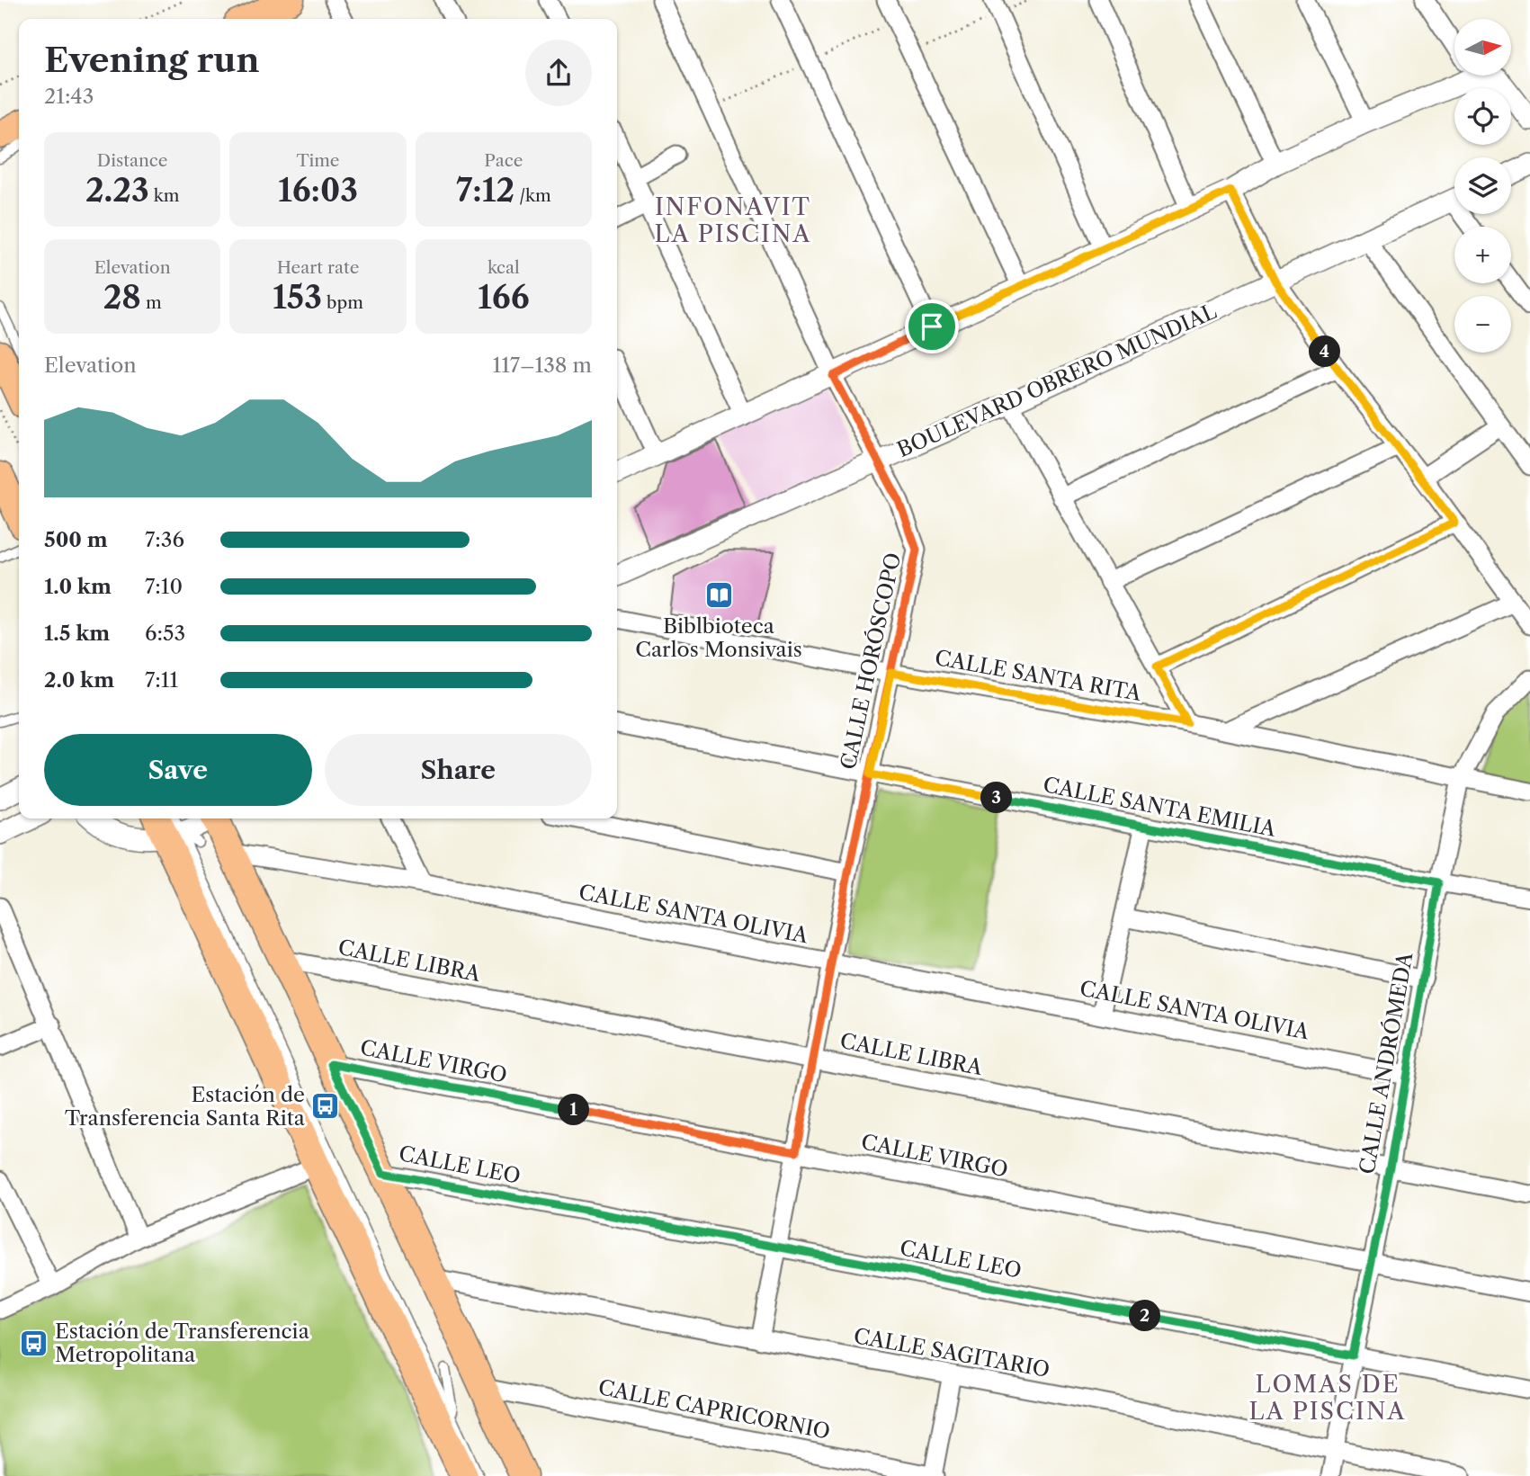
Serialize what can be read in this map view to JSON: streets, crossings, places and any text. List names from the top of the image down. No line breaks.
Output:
{"streets":{"street":["BOULEVARD OBRERO MUNDIAL","CALLE HORÓSCOPO","CALLE SANTA RITA","CALLE SANTA EMILIA","CALLE SANTA OLIVIA","CALLE LIBRA","CALLE VIRGO","CALLE ANDRÓMEDA","CALLE LEO","CALLE SAGITARIO","CALLE CAPRICORNIO"]},"crossings":[["BOULEVARD OBRERO MUNDIAL","CALLE HORÓSCOPO"],["CALLE HORÓSCOPO","CALLE SANTA RITA"],["CALLE HORÓSCOPO","CALLE SANTA EMILIA"],["CALLE HORÓSCOPO","CALLE SANTA OLIVIA"],["CALLE HORÓSCOPO","CALLE LIBRA"],["CALLE HORÓSCOPO","CALLE VIRGO"],["CALLE HORÓSCOPO","CALLE LEO"],["CALLE HORÓSCOPO","CALLE SAGITARIO"],["CALLE SANTA RITA","CALLE ANDRÓMEDA"],["CALLE SANTA EMILIA","CALLE ANDRÓMEDA"],["CALLE SANTA OLIVIA","CALLE ANDRÓMEDA"],["CALLE LIBRA","CALLE ANDRÓMEDA"],["CALLE VIRGO","CALLE ANDRÓMEDA"],["CALLE ANDRÓMEDA","CALLE LEO"],["CALLE ANDRÓMEDA","CALLE SAGITARIO"]],"districts":["INFONAVIT LA PISCINA","LOMAS DE LA PISCINA"],"places":{"library":["Biblbioteca Carlos Monsivais"],"bus stop":["Estación de Transferencia Santa Rita","Estación de Transferencia Metropolitana"]},"north":"right","page":{"map_buttons":["+","−"],"heading":["Evening run","21:43"],"stats":[["Distance","2.23 km"],["Time","16:03"],["Pace","7:12 /km"],["Elevation","28 m"],["Heart rate","153 bpm"],["kcal","166"]],"pins":["4","3","1","2"],"chart":["Elevation","117–138 m"],"list":[{"name":"500 m","note":"7:36"},{"name":"1.0 km","note":"7:10"},{"name":"1.5 km","note":"6:53"},{"name":"2.0 km","note":"7:11"}],"buttons":["Save","Share"]}}
